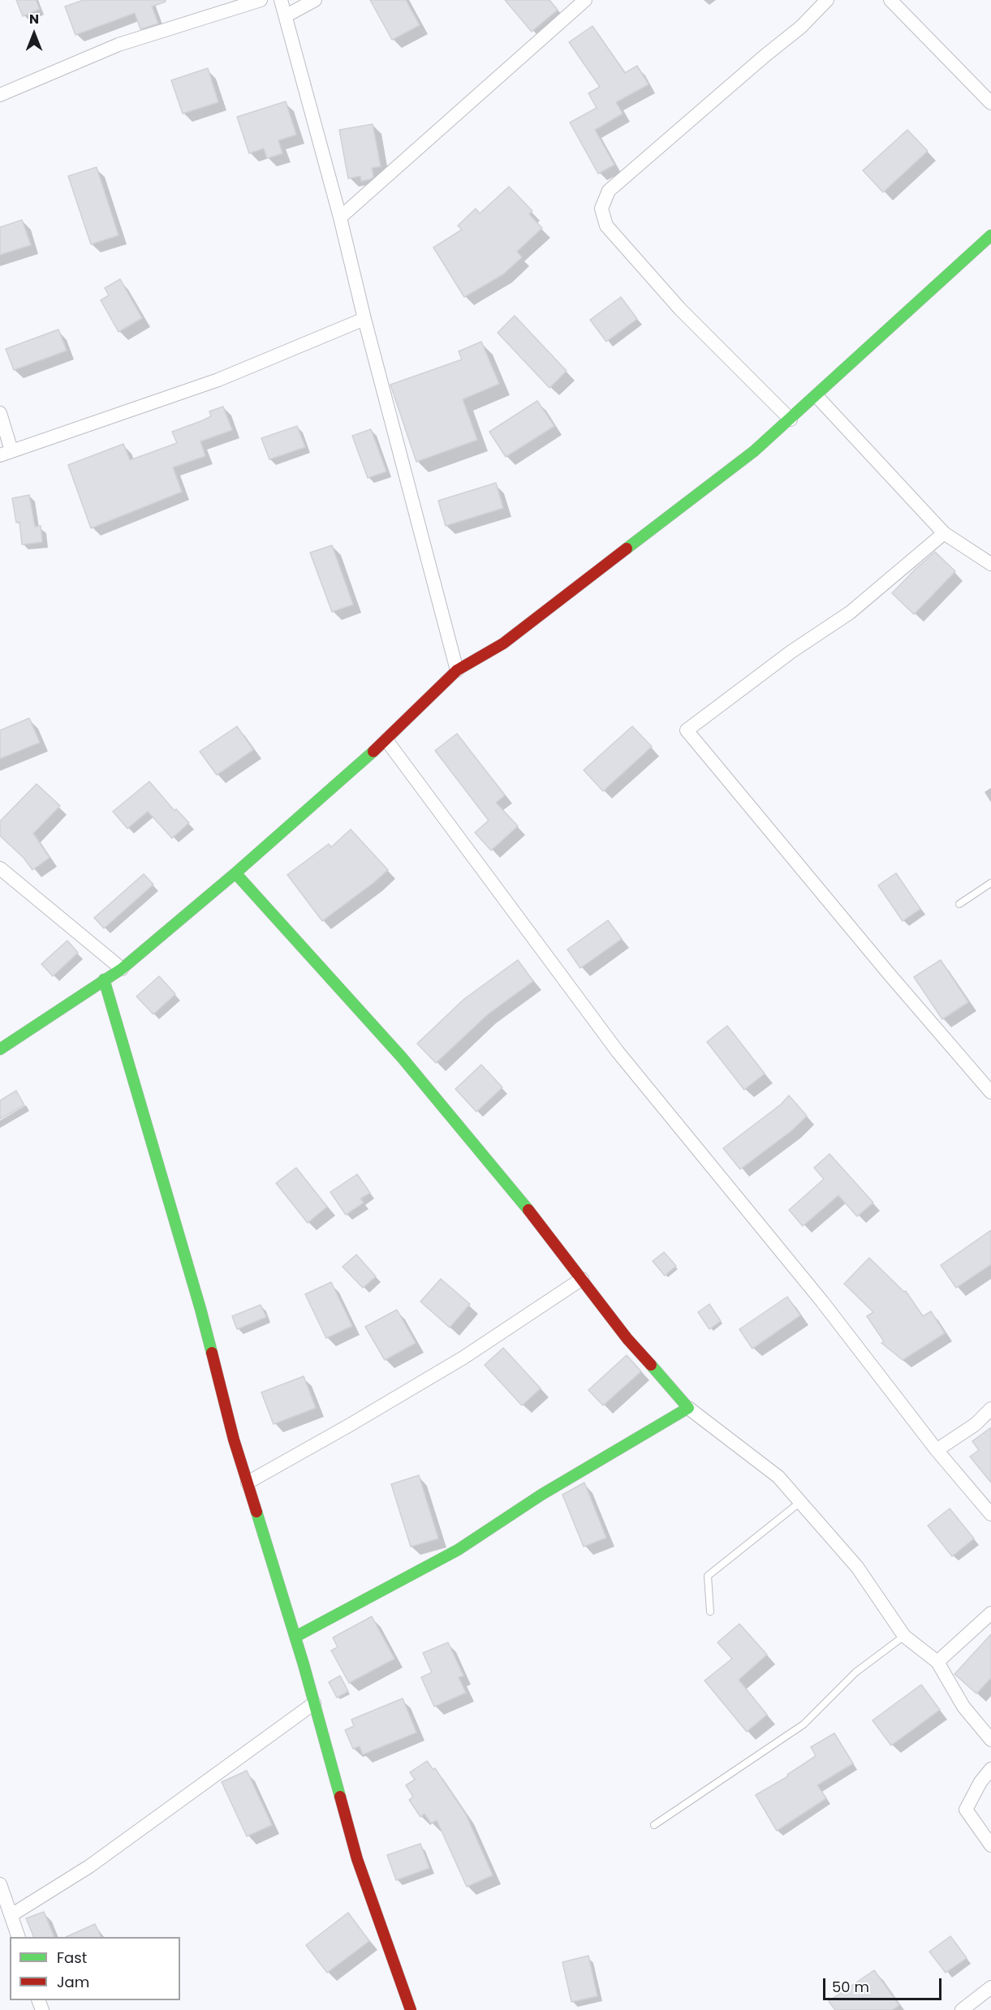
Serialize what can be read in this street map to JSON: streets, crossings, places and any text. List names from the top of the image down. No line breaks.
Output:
{"legend":["Fast","Jam"],"scale_bar":"50 m","north":"top"}
